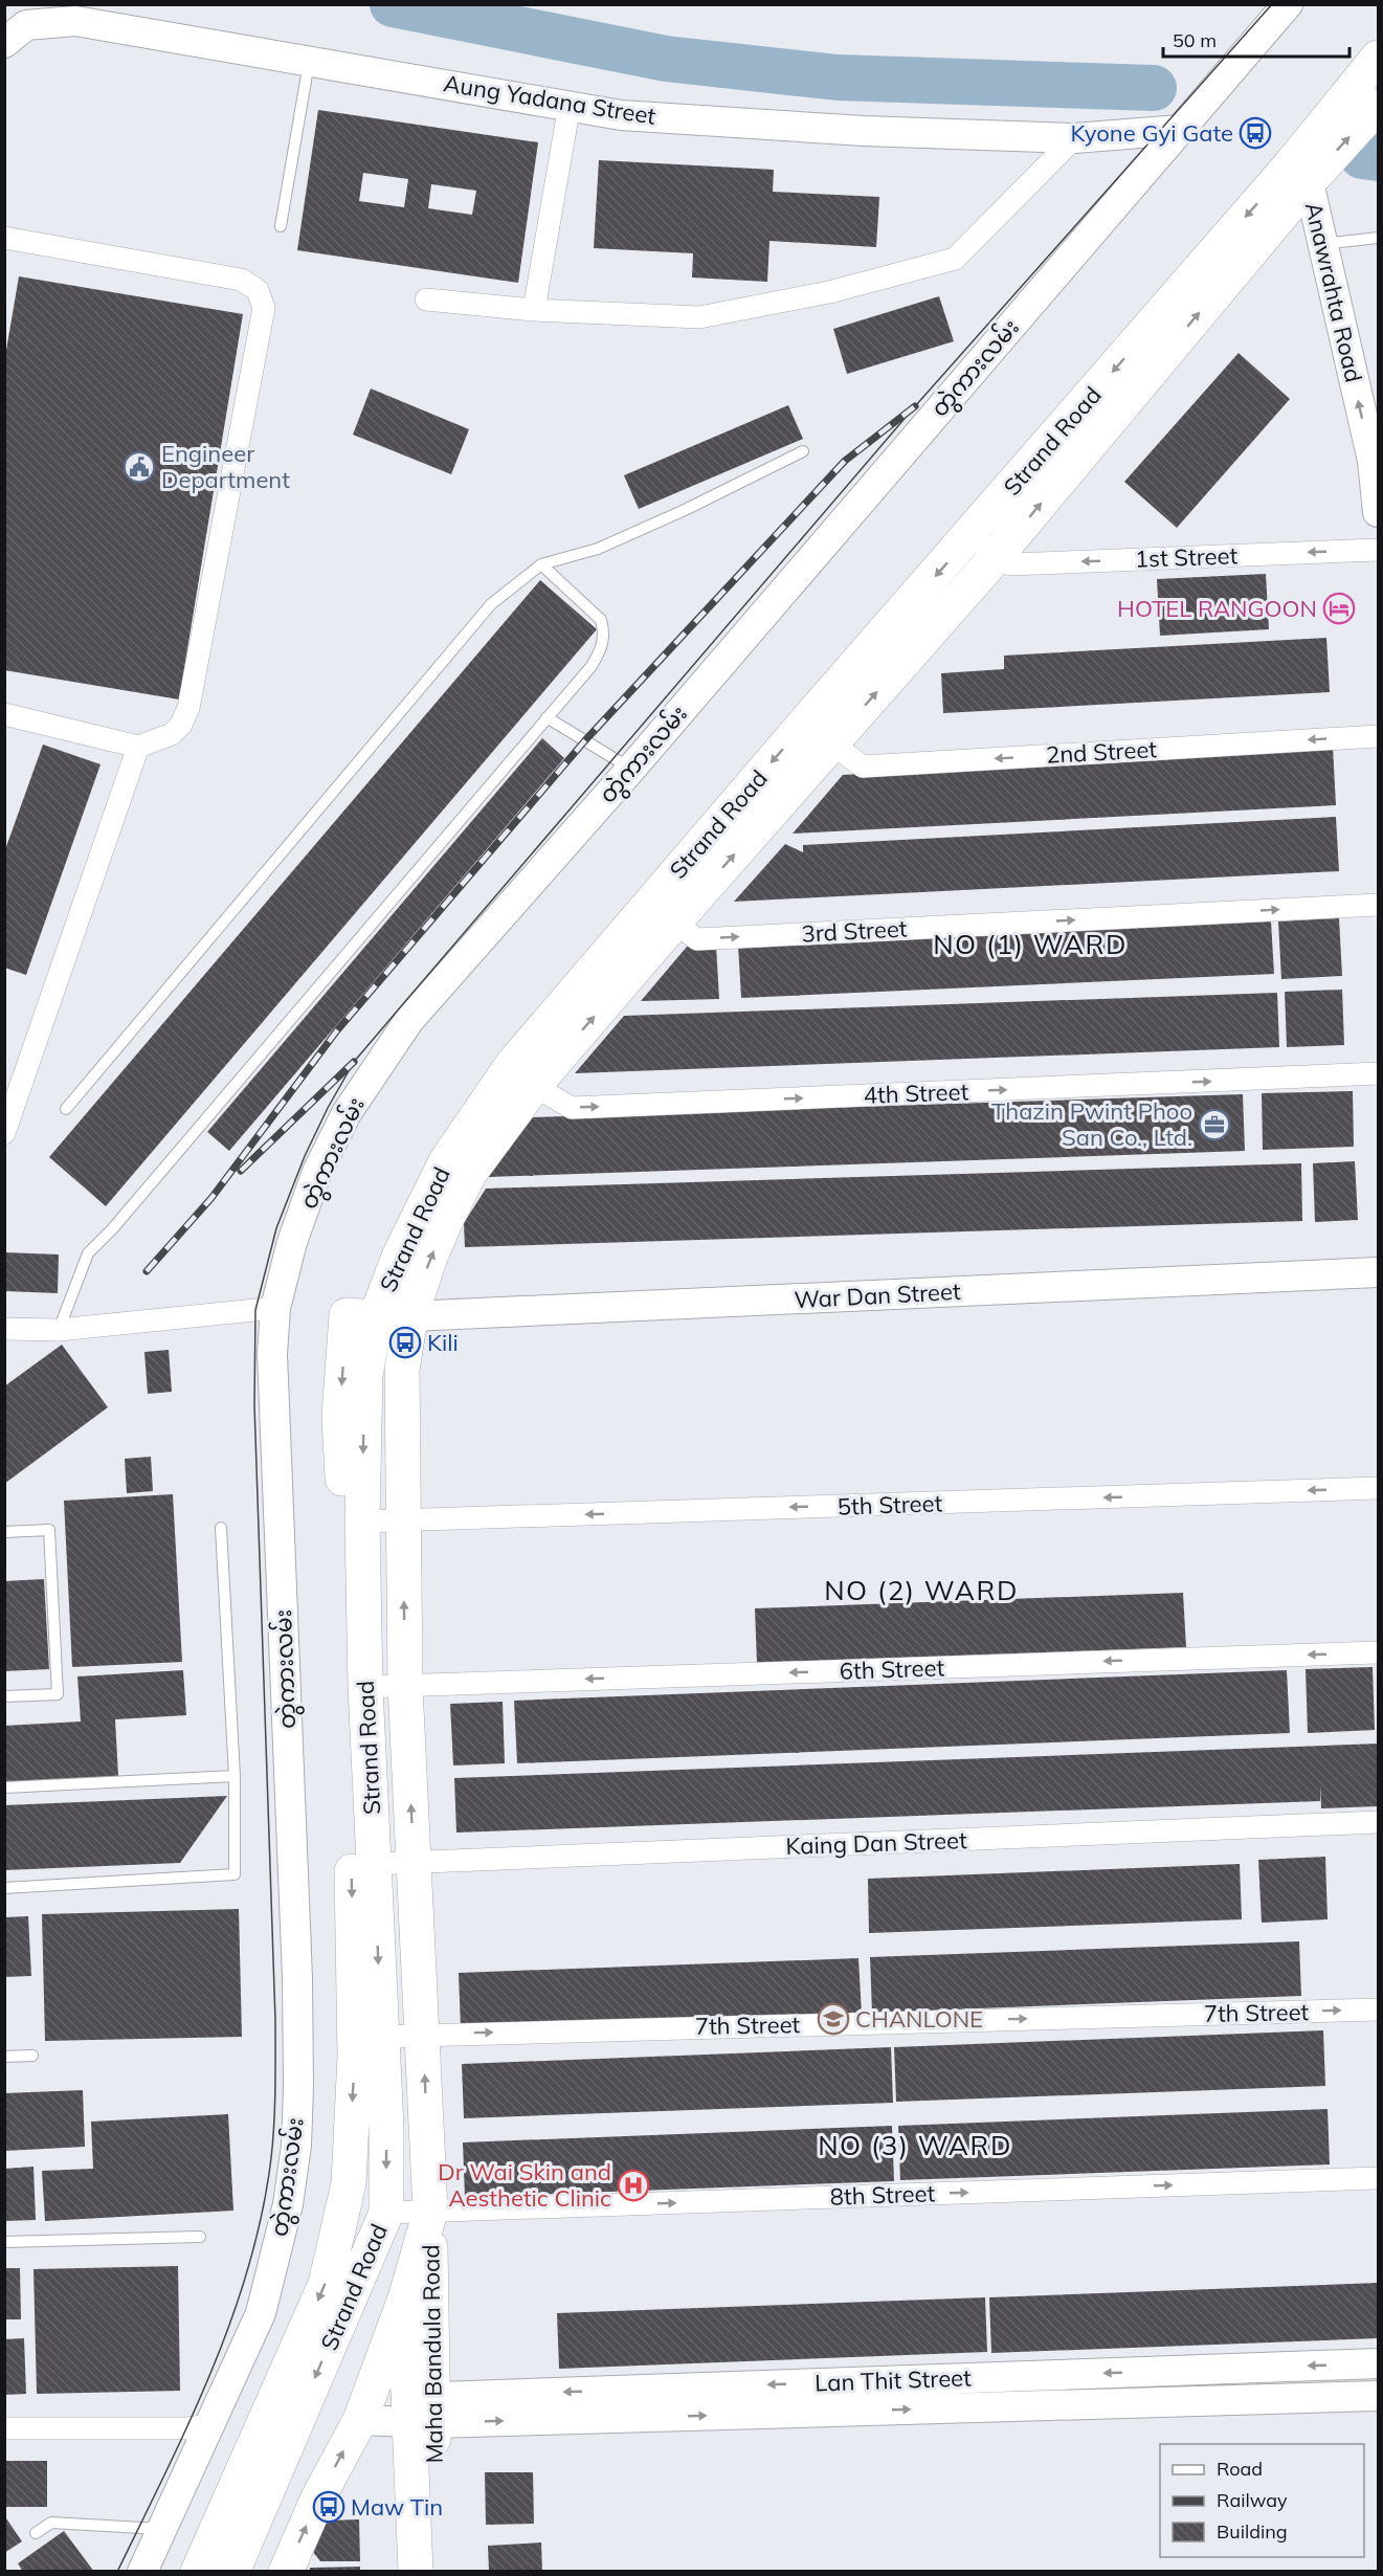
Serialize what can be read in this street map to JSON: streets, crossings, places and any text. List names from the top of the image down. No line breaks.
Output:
{"streets":{"main road":["Aung Yadana Street","Anawrahta Road","တွဲကားလမ်း","Strand Road","War Dan Street","Maha Bandula Road","Lan Thit Street"],"street":["1st Street","2nd Street","3rd Street","4th Street","5th Street","6th Street","Kaing Dan Street","7th Street","8th Street"]},"crossings":[["Aung Yadana Street","တွဲကားလမ်း"],["Anawrahta Road","Strand Road"],["Strand Road","1st Street"],["Strand Road","2nd Street"],["Strand Road","3rd Street"],["Strand Road","4th Street"],["Strand Road","War Dan Street"],["Strand Road","5th Street"],["Strand Road","6th Street"],["Strand Road","Kaing Dan Street"],["Strand Road","7th Street"],["Strand Road","8th Street"],["Strand Road","Maha Bandula Road"],["Strand Road","Lan Thit Street"],["8th Street","Maha Bandula Road"],["Maha Bandula Road","Lan Thit Street"]],"one_way":["Anawrahta Road","1st Street","2nd Street","3rd Street","4th Street","5th Street","6th Street","7th Street","8th Street"],"districts":["NO (1) WARD","NO (2) WARD","NO (3) WARD"],"places":{"bus stop":["Kyone Gyi Gate","Kili","Maw Tin"],"public building":["Engineer Department"],"hotel":["HOTEL RANGOON"],"office":["Thazin Pwint Phoo San Co., Ltd."],"school or university":["CHANLONE"],"hospital":["Dr Wai Skin and Aesthetic Clinic"]},"legend":["Road","Railway","Building"],"scale_bar":"50 m"}
